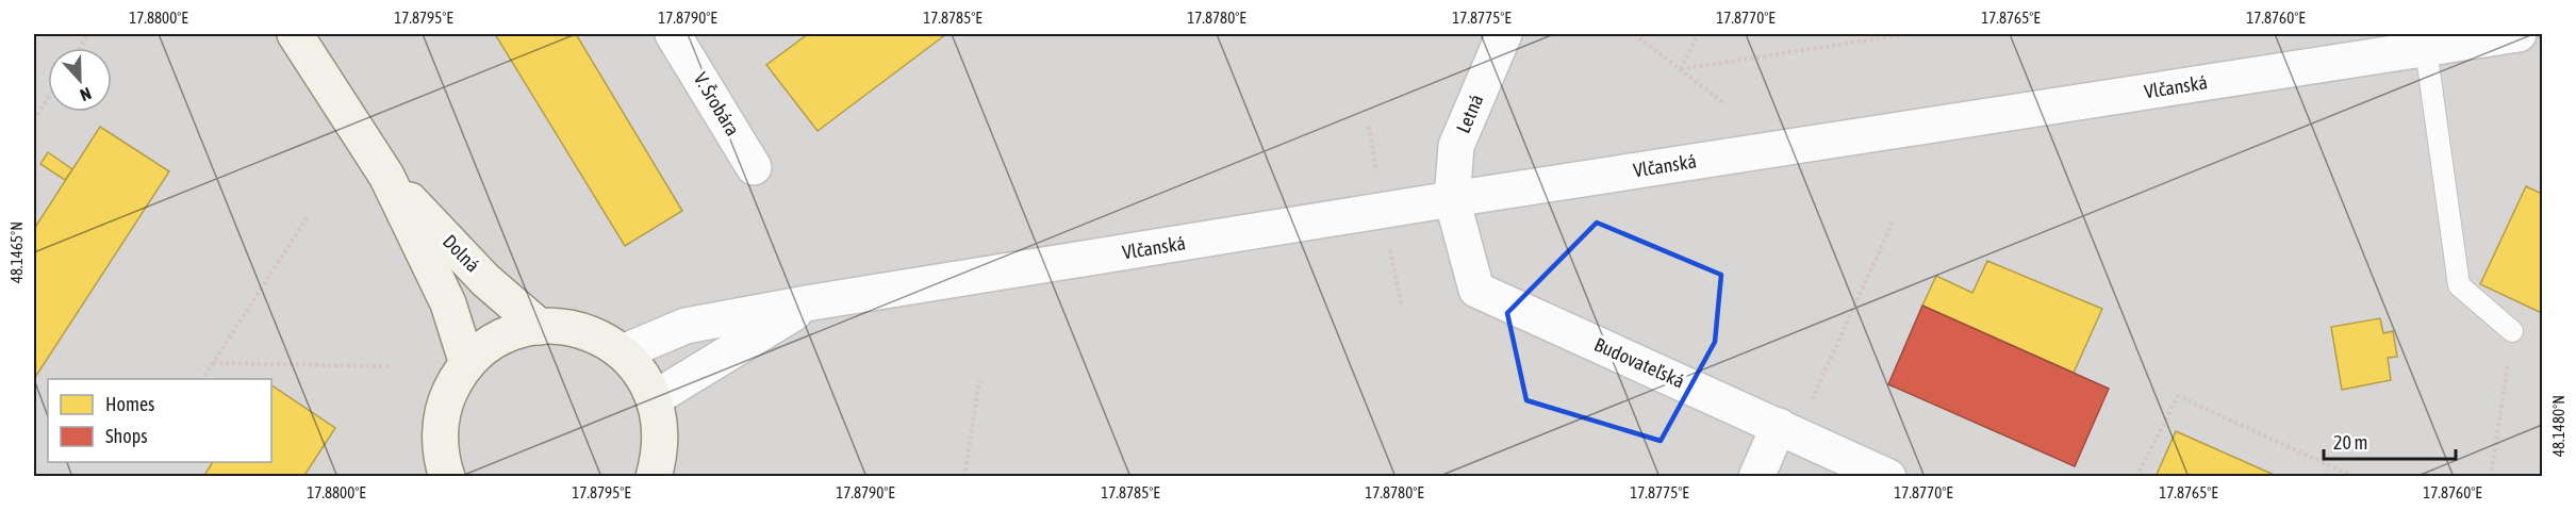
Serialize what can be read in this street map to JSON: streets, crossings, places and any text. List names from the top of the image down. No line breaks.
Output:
{"streets":{"main road":["Dolná"],"street":["Vlčanská","V. Šrobára","Letná","Budovateľská"]},"crossings":[["Vlčanská","Letná"],["Vlčanská","Budovateľská"],["Letná","Budovateľská"]],"legend":["Homes","Shops"],"scale_bar":"20 m","north":"bottom","coordinates":["17.8800°E","17.8795°E","17.8790°E","17.8785°E","17.8780°E","17.8775°E","17.8770°E","17.8765°E","17.8760°E","48.1465°N","48.1480°N"]}
